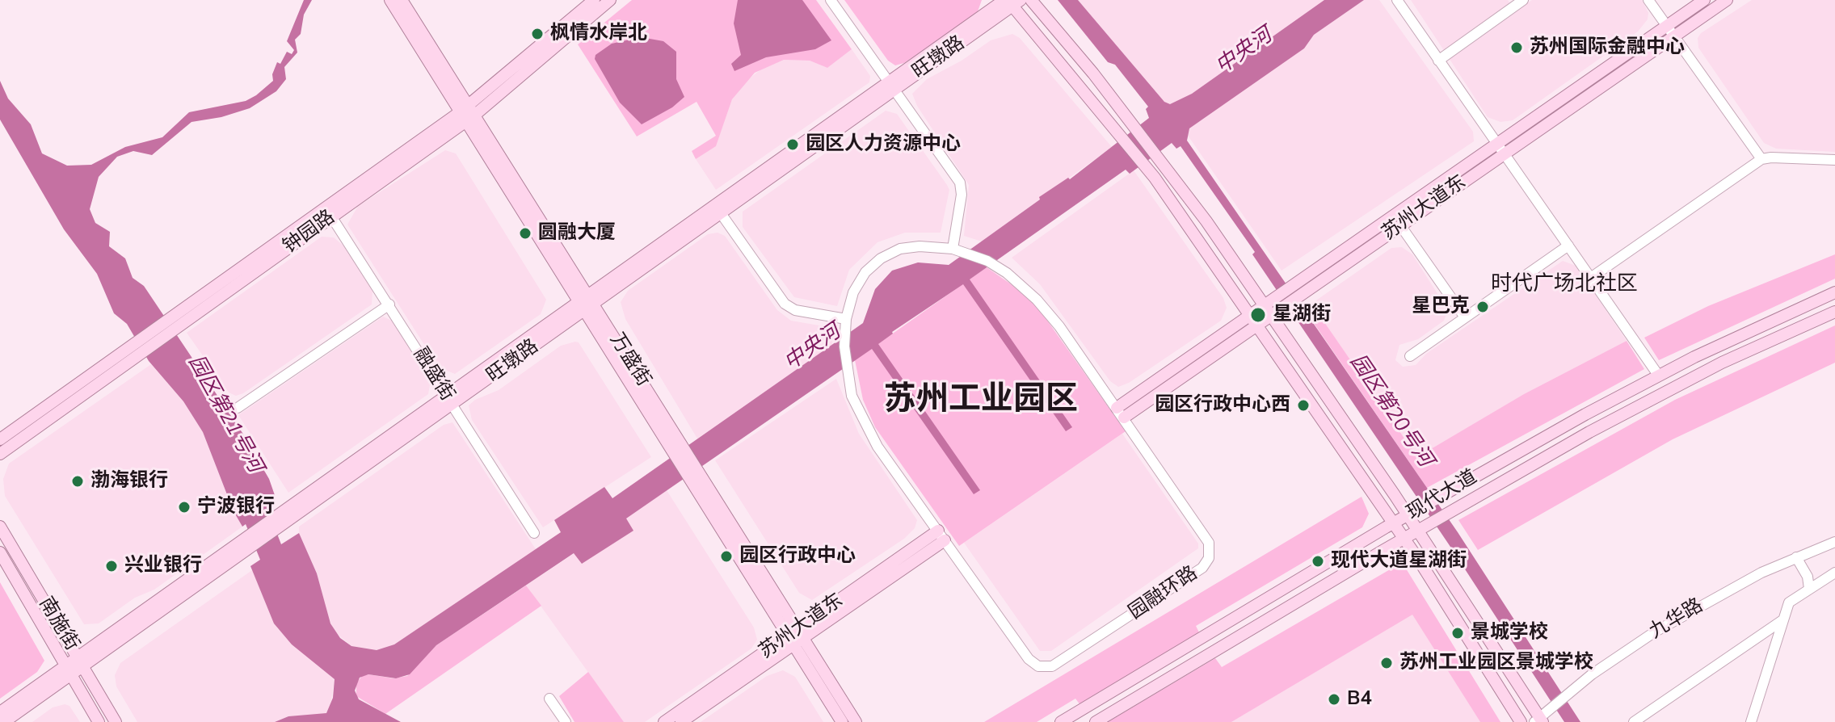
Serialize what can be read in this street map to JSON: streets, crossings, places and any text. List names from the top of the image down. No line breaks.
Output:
{"streets":{"main road":["旺墩路","苏州大道东","钟园路","万盛街","现代大道","南施街"],"street":["融盛街","园融环路","九华路"]},"crossings":[["旺墩路","万盛街"],["旺墩路","融盛街"],["旺墩路","南施街"],["苏州大道东","万盛街"],["苏州大道东","园融环路"],["钟园路","万盛街"],["钟园路","融盛街"]],"districts":["时代广场北社区","苏州工业园区"],"water":["中央河","园区第20号河","园区第21号河"],"places":["枫情水岸北","苏州国际金融中心","园区人力资源中心","圆融大厦","星巴克","星湖街","园区行政中心西","渤海银行","宁波银行","园区行政中心","现代大道星湖街","兴业银行","景城学校","苏州工业园区景城学校","B4"]}
